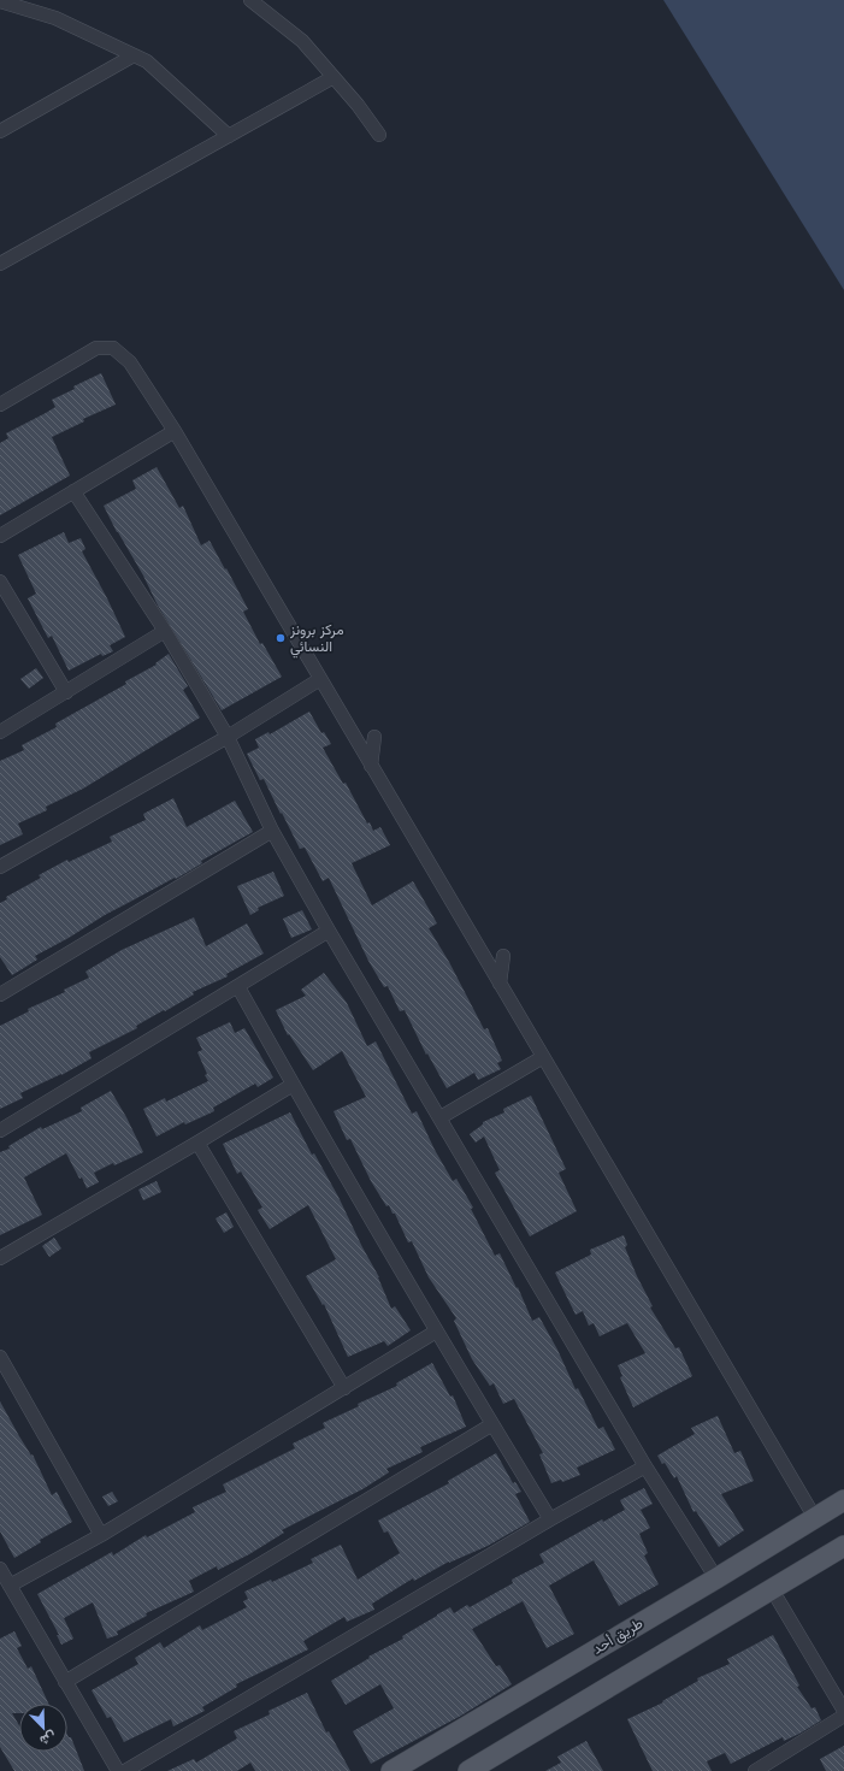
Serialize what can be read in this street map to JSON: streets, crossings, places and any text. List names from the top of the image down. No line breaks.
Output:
{"streets":{"main road":["طريق أحد"]},"places":["مركز برونز النسائي"],"north":"bottom right"}
